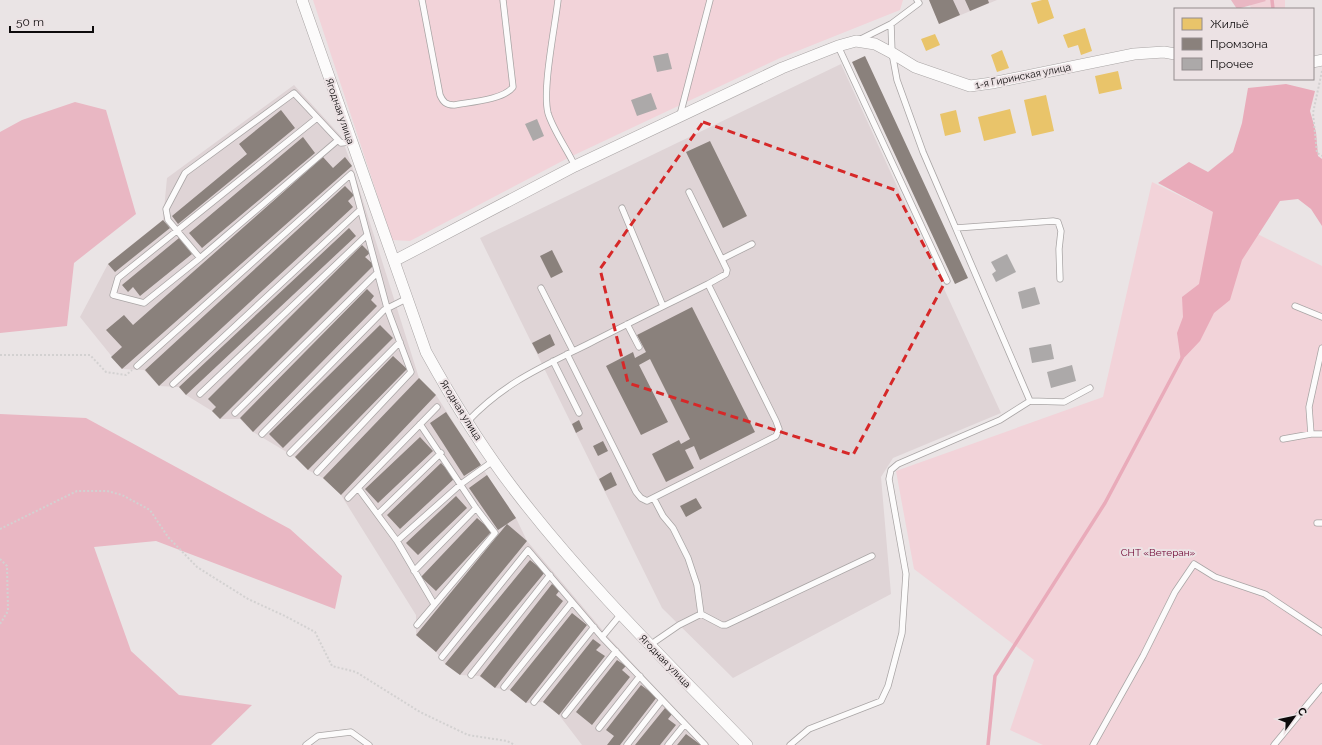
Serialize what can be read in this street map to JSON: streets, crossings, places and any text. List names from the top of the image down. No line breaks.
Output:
{"streets":{"street":["1-я Гиринская улица","Ягодная улица"]},"parks":["СНТ «Ветеран»"],"legend":["Жильё","Промзона","Прочее"],"scale_bar":"50 m","north":"top right"}
